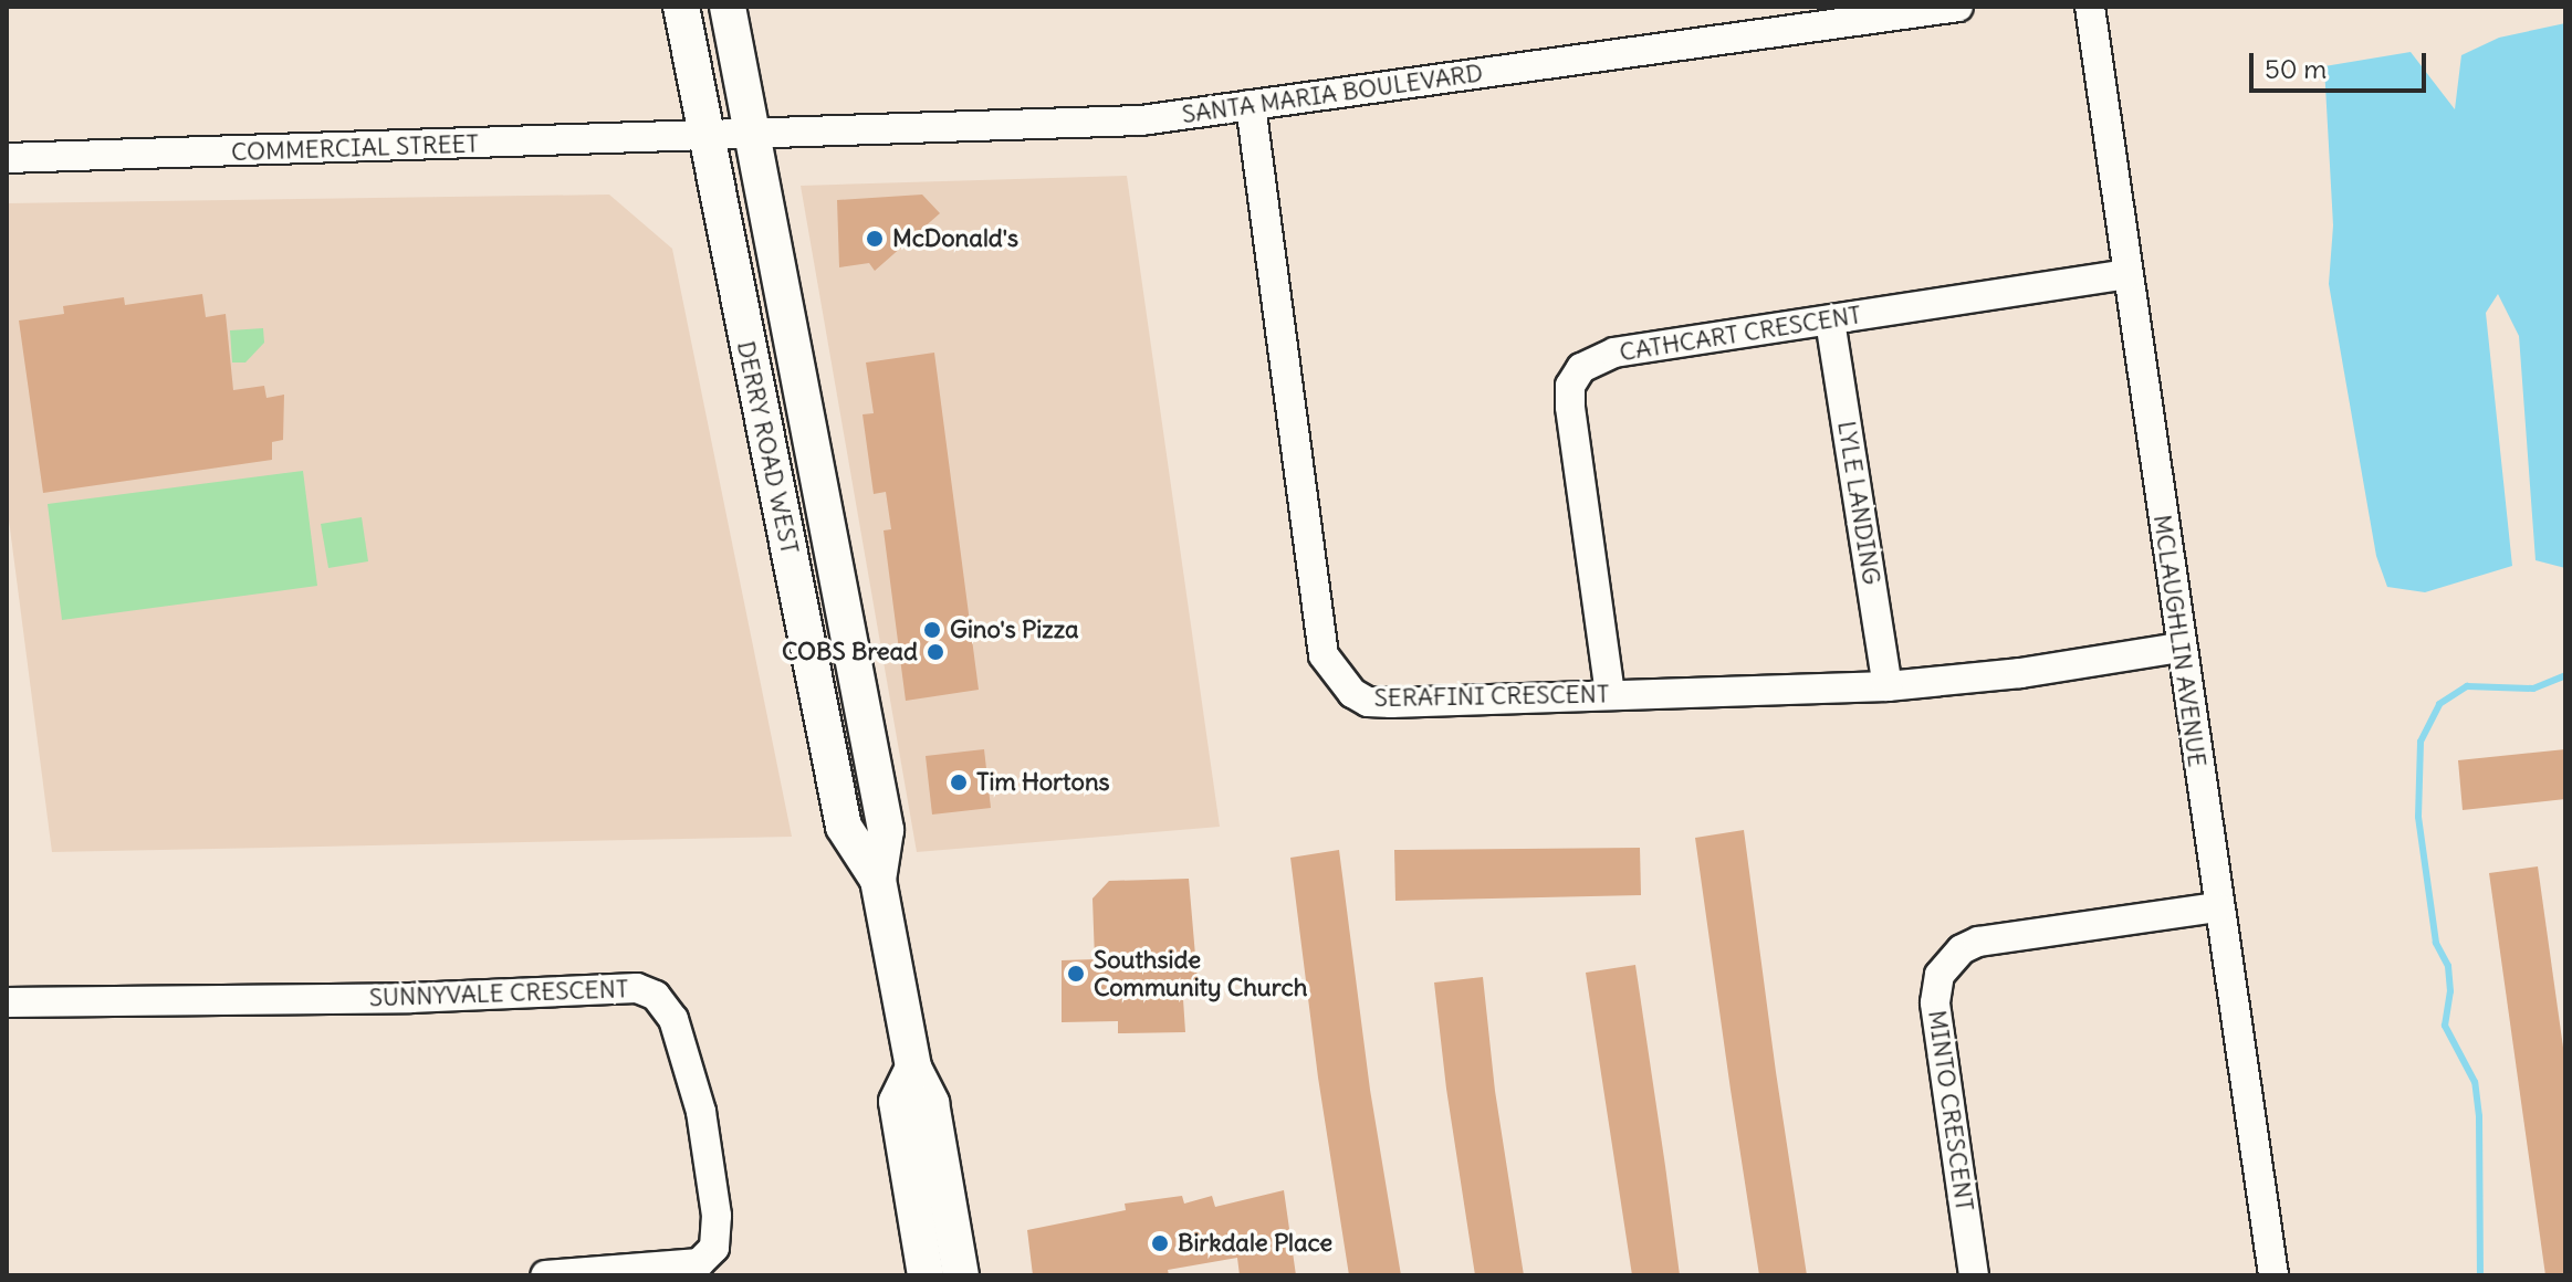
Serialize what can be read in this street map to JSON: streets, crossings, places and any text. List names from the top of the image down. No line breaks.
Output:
{"streets":{"main road":["DERRY ROAD WEST"],"street":["SANTA MARIA BOULEVARD","COMMERCIAL STREET","CATHCART CRESCENT","LYLE LANDING","MCLAUGHLIN AVENUE","SERAFINI CRESCENT","SUNNYVALE CRESCENT","MINTO CRESCENT"]},"crossings":[["SANTA MARIA BOULEVARD","COMMERCIAL STREET"],["SANTA MARIA BOULEVARD","DERRY ROAD WEST"],["SANTA MARIA BOULEVARD","SERAFINI CRESCENT"],["COMMERCIAL STREET","DERRY ROAD WEST"],["CATHCART CRESCENT","LYLE LANDING"],["CATHCART CRESCENT","MCLAUGHLIN AVENUE"],["CATHCART CRESCENT","SERAFINI CRESCENT"],["LYLE LANDING","SERAFINI CRESCENT"],["MCLAUGHLIN AVENUE","SERAFINI CRESCENT"],["MCLAUGHLIN AVENUE","MINTO CRESCENT"]],"places":["McDonald's","Gino's Pizza","COBS Bread","Tim Hortons","Southside Community Church","Birkdale Place"],"scale_bar":"50 m"}
